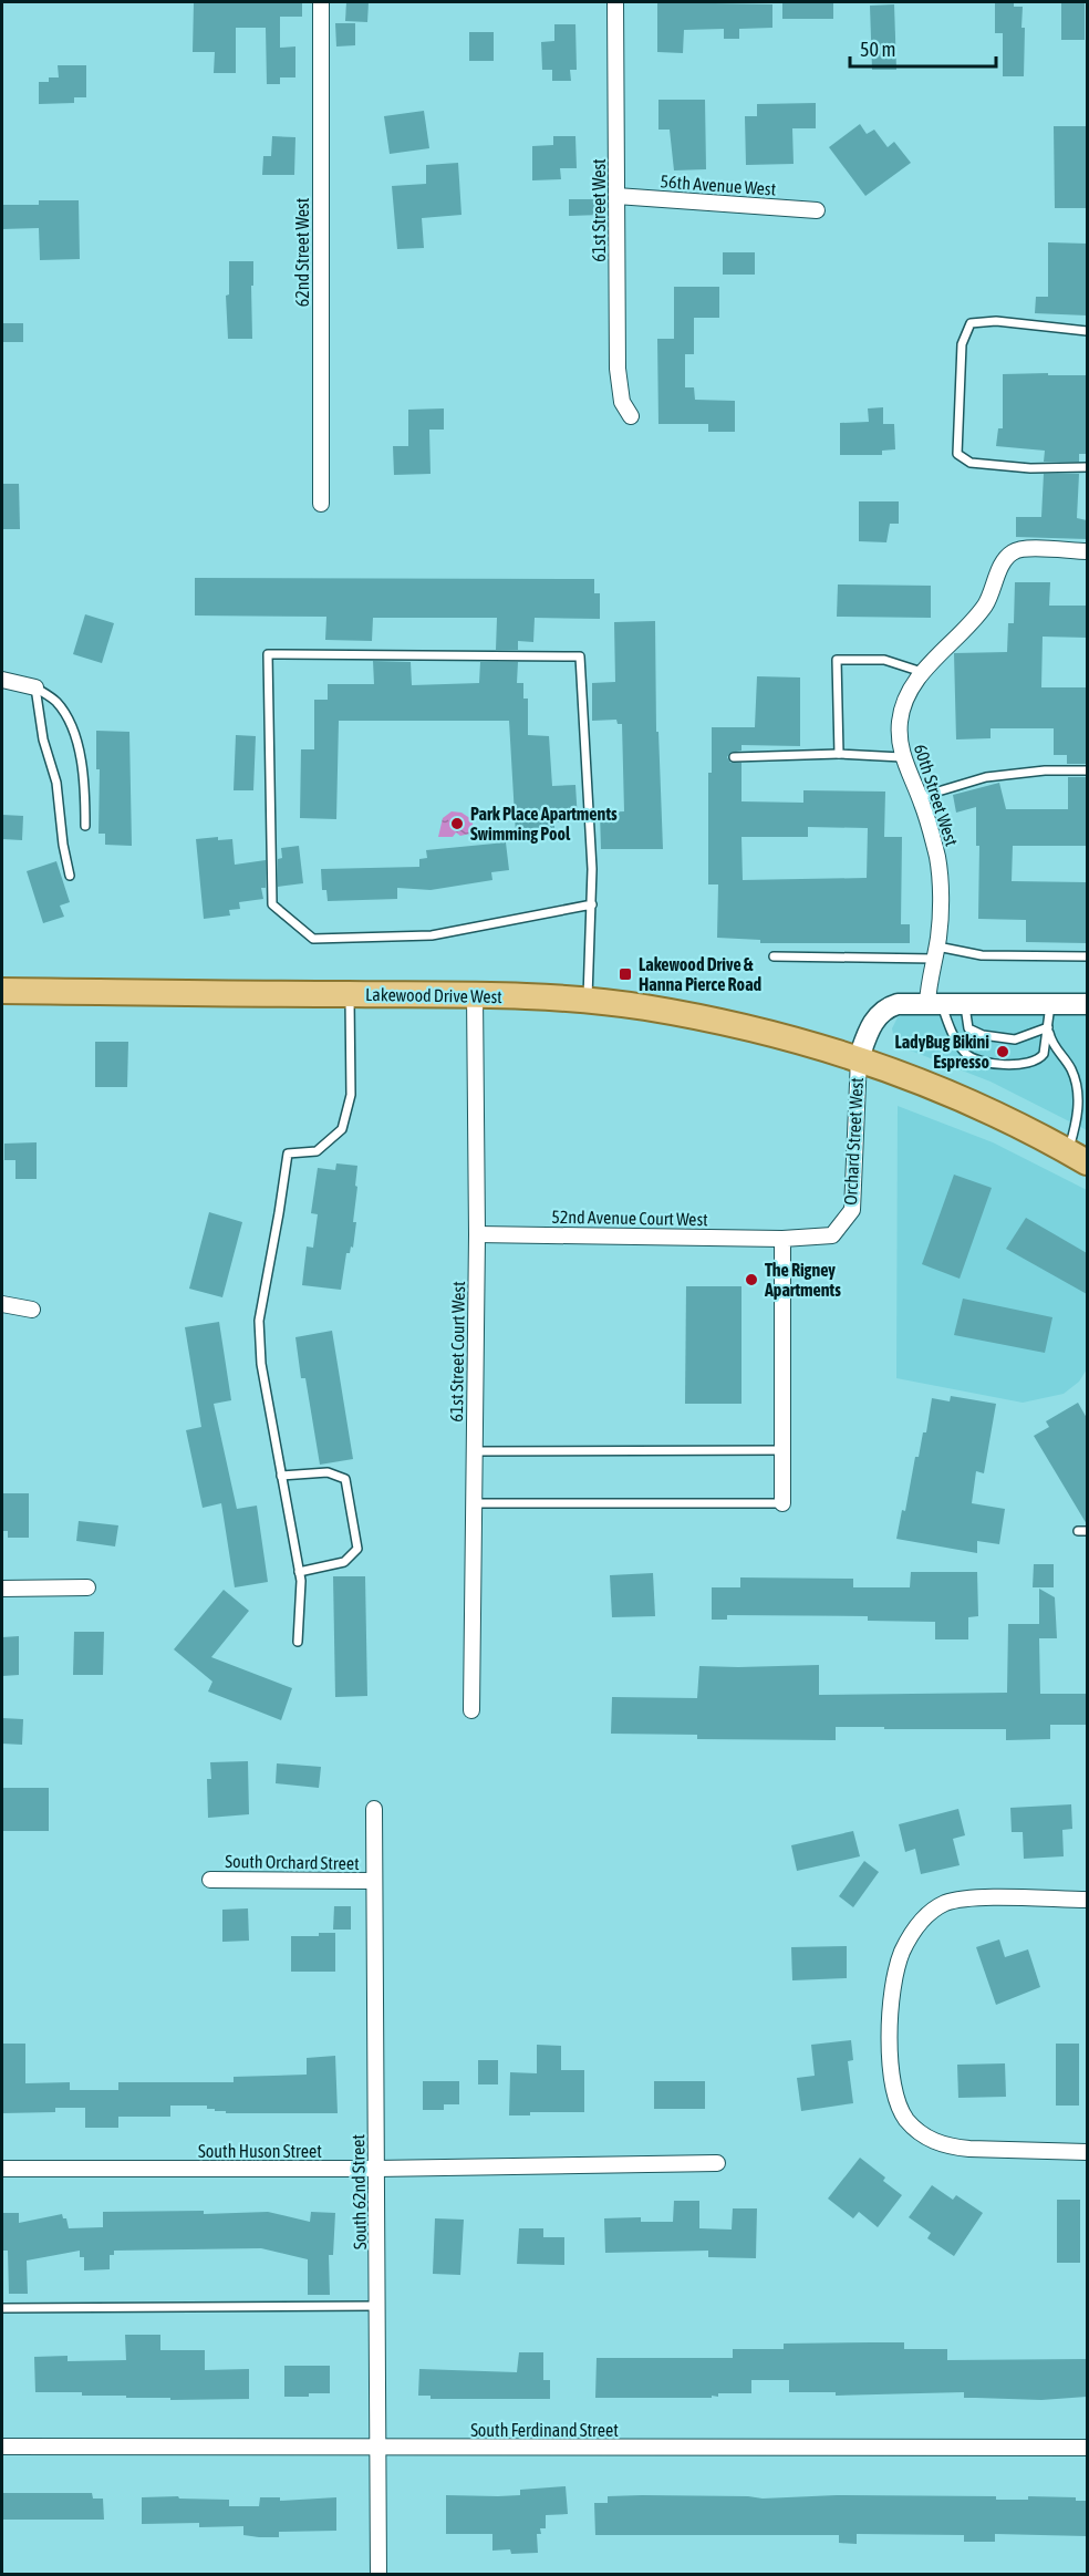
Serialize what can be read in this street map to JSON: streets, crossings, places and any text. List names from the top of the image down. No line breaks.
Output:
{"streets":{"main road":["Lakewood Drive West","Orchard Street West"],"street":["56th Avenue West","61st Street West","62nd Street West","60th Street West","52nd Avenue Court West","61st Street Court West","South Orchard Street","South Huson Street","South 62nd Street","South Ferdinand Street"]},"crossings":[["56th Avenue West","61st Street West"],["Lakewood Drive West","Orchard Street West"],["Lakewood Drive West","61st Street Court West"],["Orchard Street West","52nd Avenue Court West"],["52nd Avenue Court West","61st Street Court West"],["South Orchard Street","South 62nd Street"],["South Huson Street","South 62nd Street"],["South 62nd Street","South Ferdinand Street"]],"places":{"other":["Park Place Apartments Swimming Pool","LadyBug Bikini Espresso","The Rigney Apartments"],"transit":["Lakewood Drive & Hanna Pierce Road"]},"scale_bar":"50 m"}
